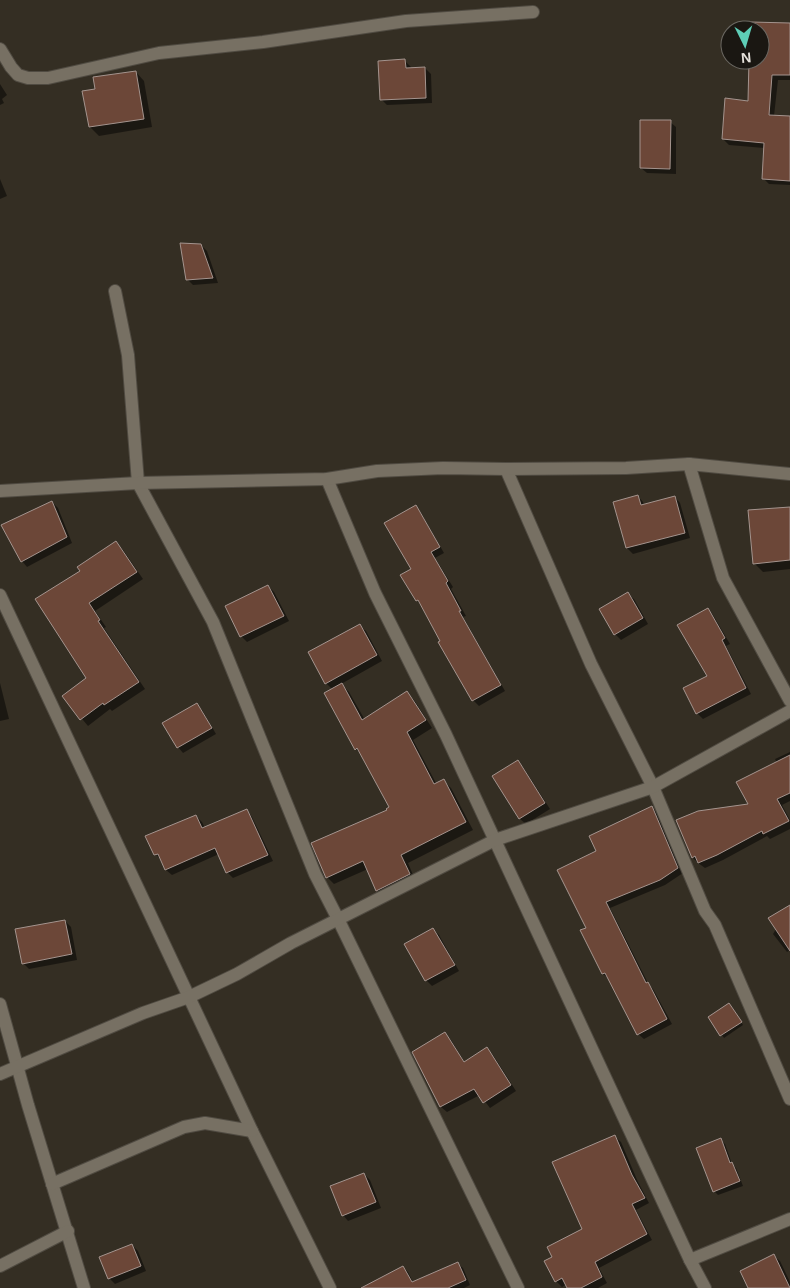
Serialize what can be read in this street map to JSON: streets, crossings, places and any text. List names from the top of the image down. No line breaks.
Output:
{"north":"bottom"}
